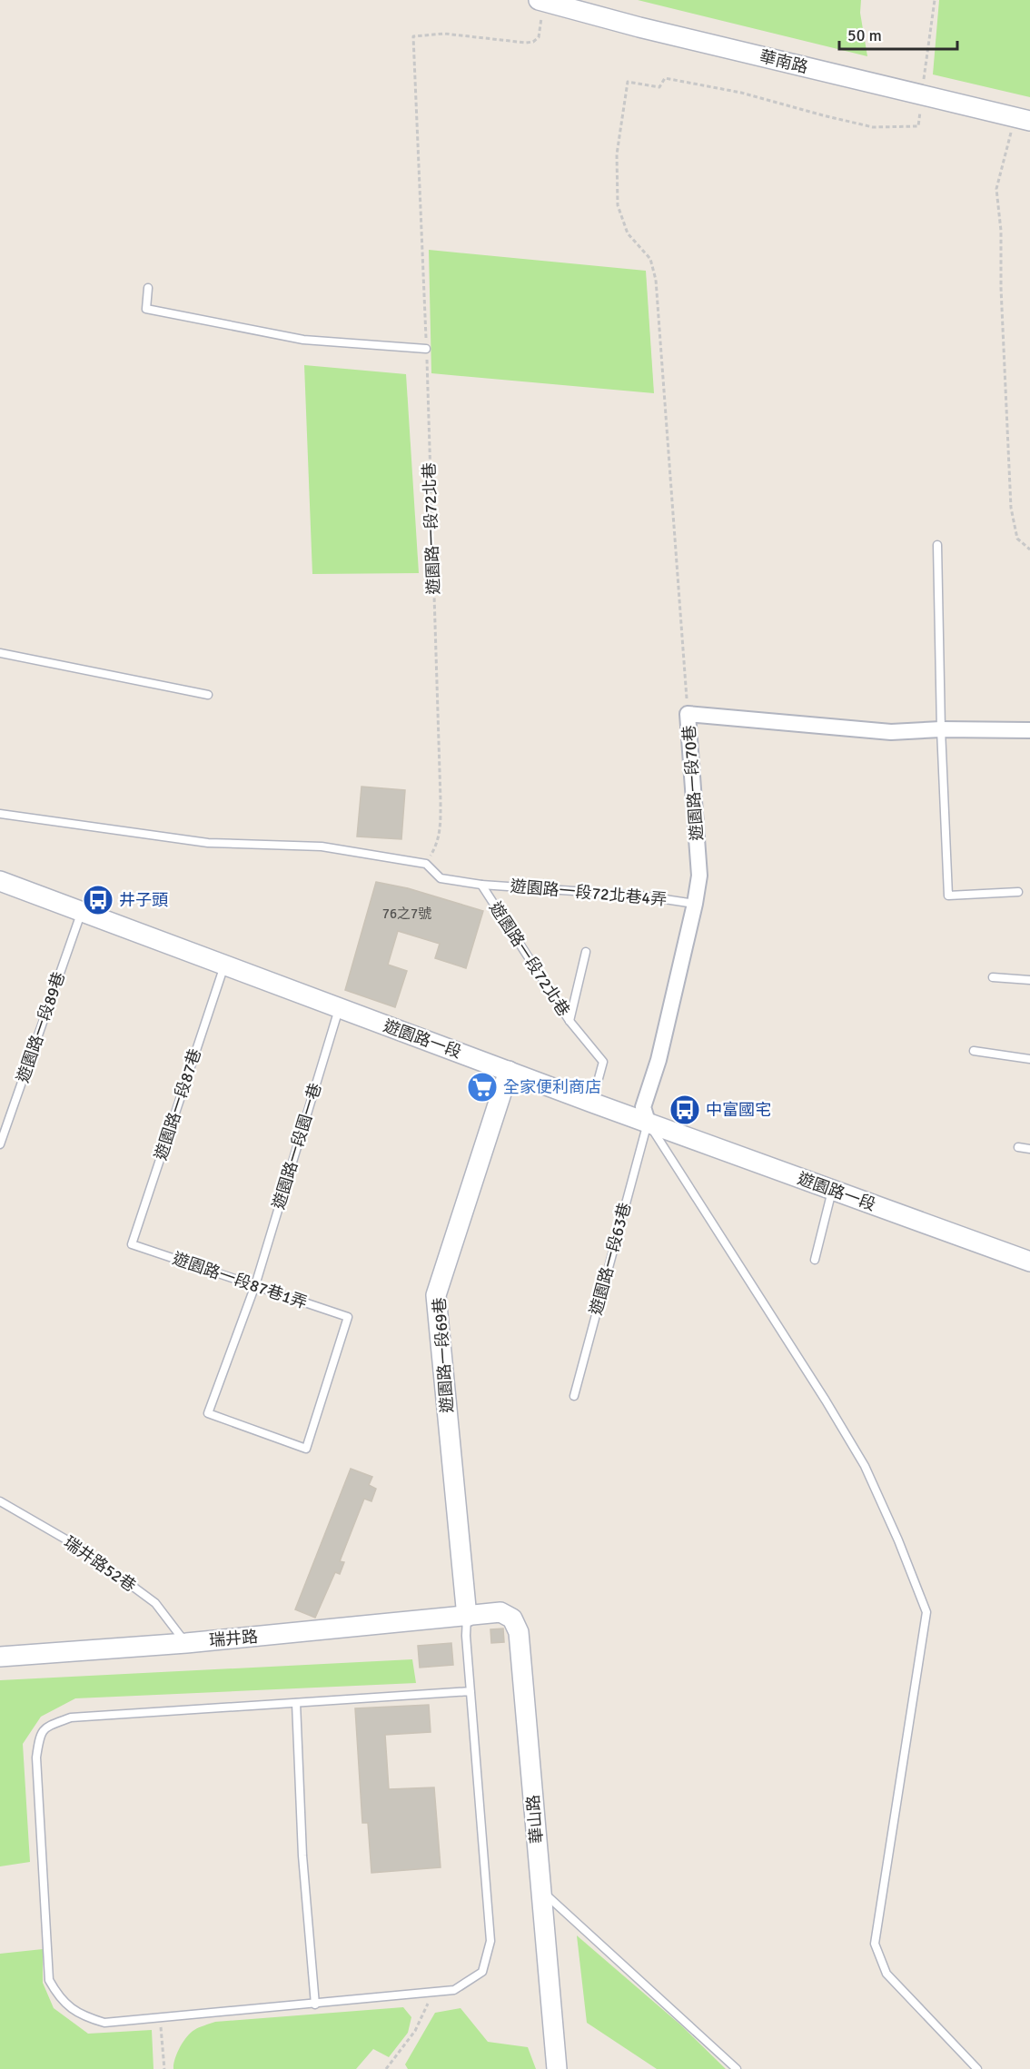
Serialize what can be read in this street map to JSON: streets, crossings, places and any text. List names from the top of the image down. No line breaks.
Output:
{"streets":{"street":["華南路","遊園路一段70巷","遊園路一段","遊園路一段69巷","瑞井路","華山路"],"lane":["遊園路一段72北巷","遊園路一段72北巷4弄","遊園路一段89巷","遊園路一段87巷","遊園路一段園一巷","遊園路一段63巷","遊園路一段87巷1弄","瑞井路52巷"]},"crossings":[["華南路","遊園路一段72北巷"],["遊園路一段72北巷","遊園路一段72北巷4弄"],["遊園路一段72北巷","遊園路一段"],["遊園路一段70巷","遊園路一段72北巷4弄"],["遊園路一段70巷","遊園路一段"],["遊園路一段70巷","遊園路一段63巷"],["遊園路一段89巷","遊園路一段"],["遊園路一段","遊園路一段87巷"],["遊園路一段","遊園路一段園一巷"],["遊園路一段","遊園路一段63巷"],["遊園路一段","遊園路一段69巷"],["遊園路一段87巷","遊園路一段87巷1弄"],["遊園路一段園一巷","遊園路一段87巷1弄"],["遊園路一段69巷","瑞井路"],["遊園路一段69巷","華山路"],["瑞井路52巷","瑞井路"],["瑞井路","華山路"]],"places":{"bus stop":["井子頭","中富國宅"],"supermarket":["全家便利商店"]},"house_numbers":["76之7號"],"scale_bar":"50 m"}
